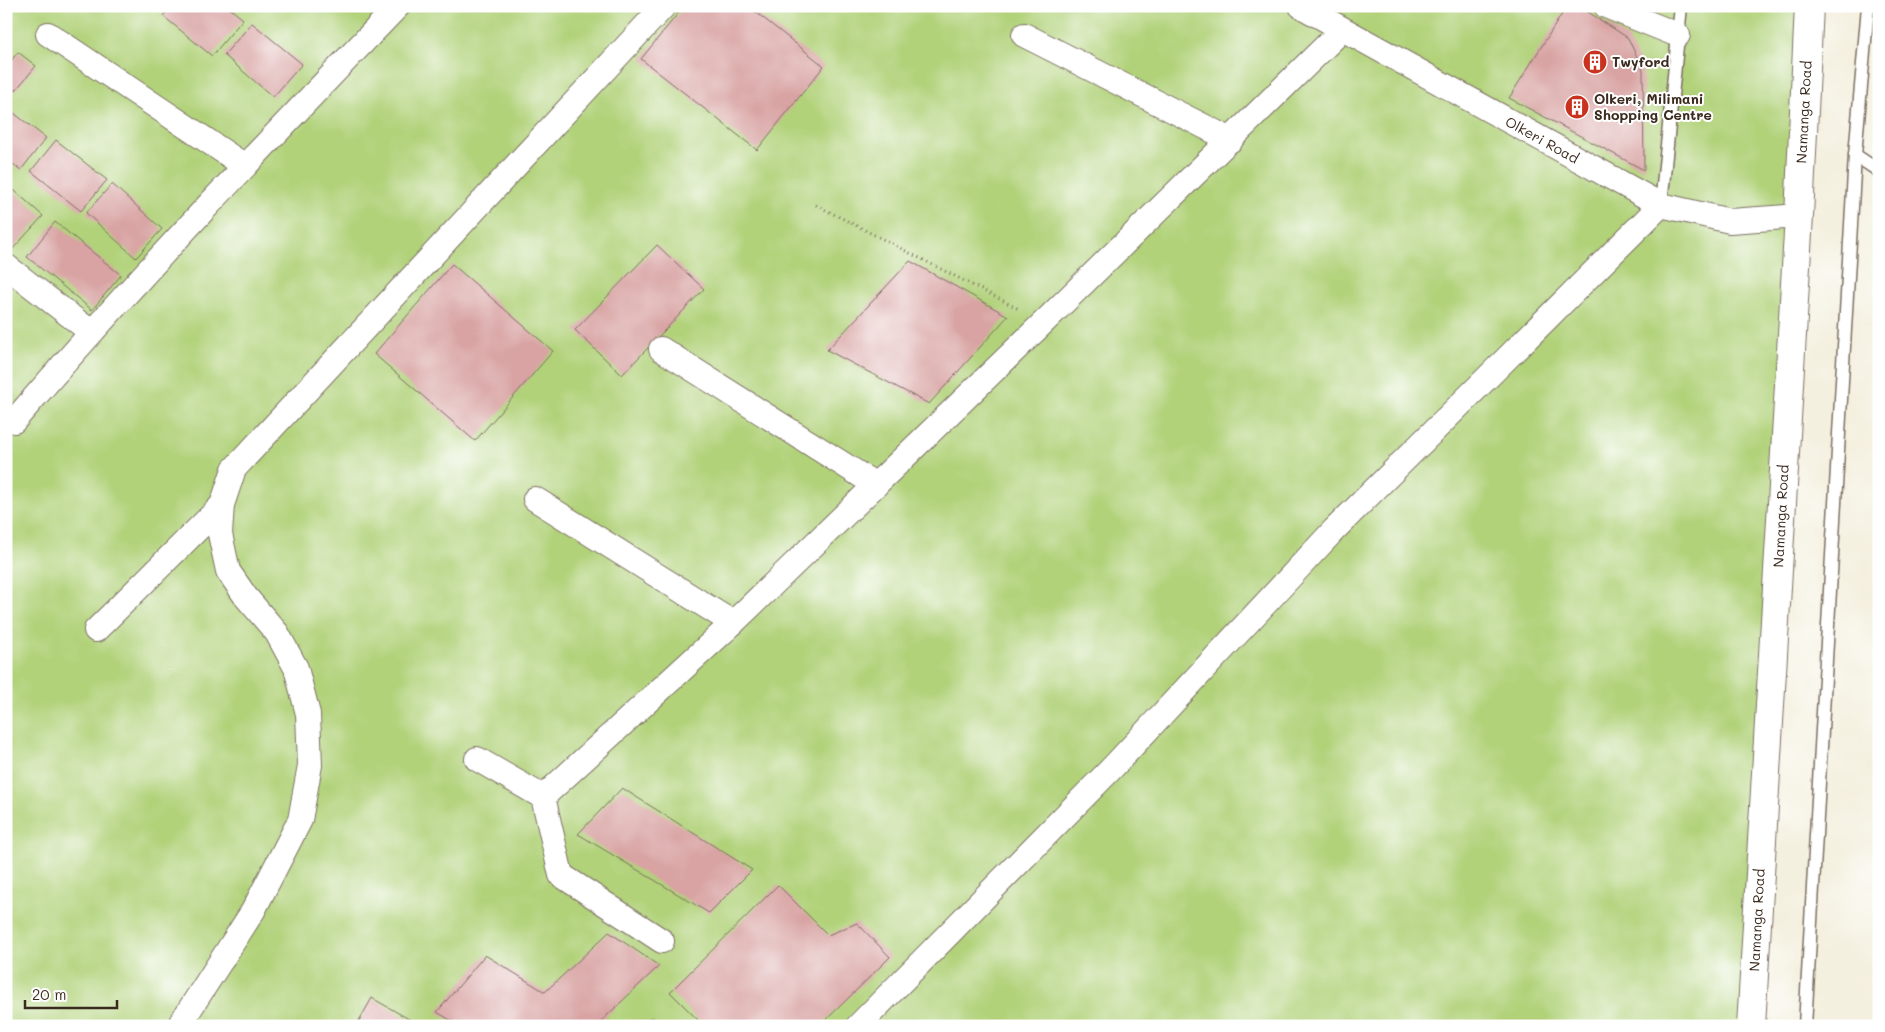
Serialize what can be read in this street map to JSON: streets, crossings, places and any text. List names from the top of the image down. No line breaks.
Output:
{"streets":{"highway":["Namanga Road"],"street":["Olkeri Road"]},"crossings":[["Namanga Road","Olkeri Road"]],"places":{"building":["Twyford","Olkeri, Milimani Shopping Centre"]},"scale_bar":"20 m"}
